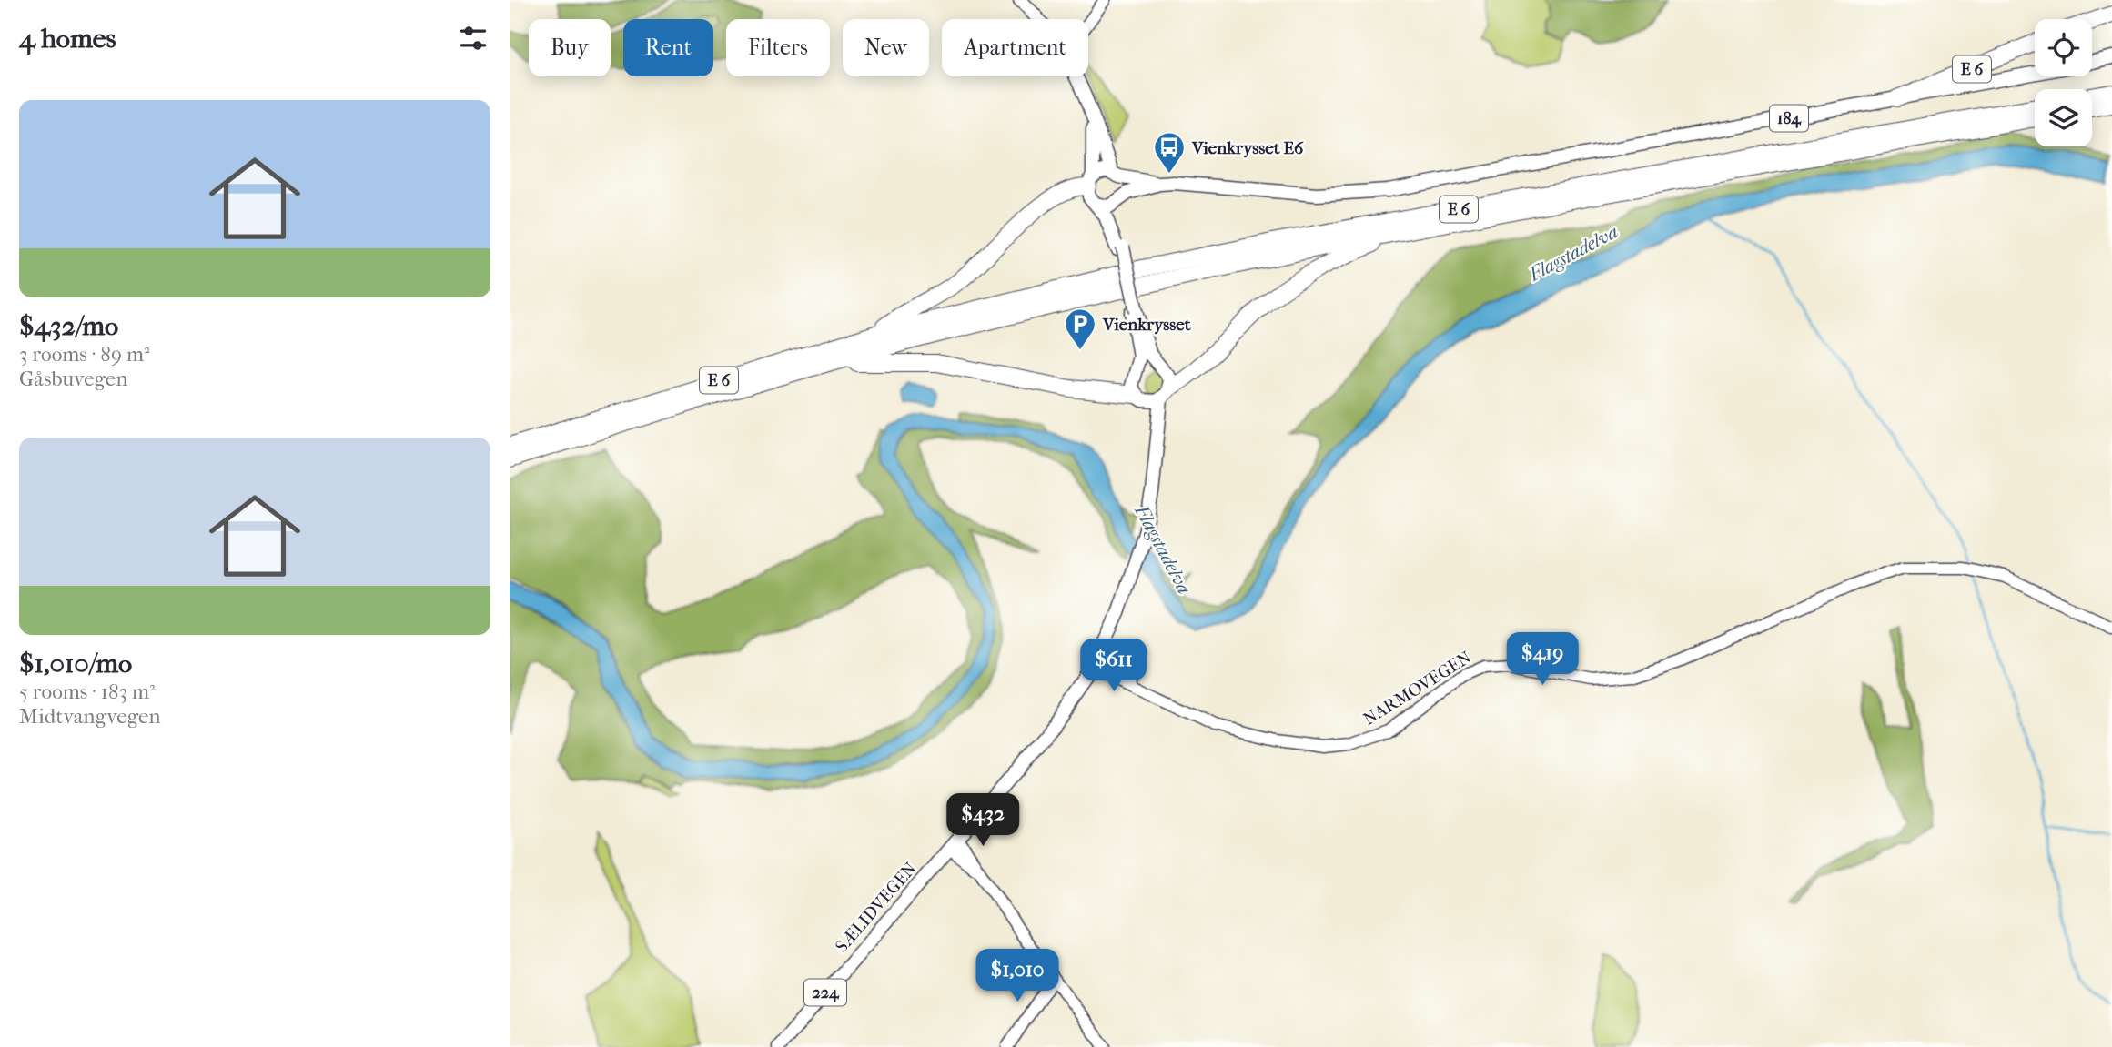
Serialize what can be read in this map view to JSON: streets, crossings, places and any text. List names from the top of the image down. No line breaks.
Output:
{"streets":{"highway":["E 6"],"main road":["184","NARMOVEGEN","SÆLIDVEGEN","224"]},"crossings":[["E 6","184"],["E 6","224"],["184","224"],["NARMOVEGEN","SÆLIDVEGEN"],["SÆLIDVEGEN","224"]],"water":["Flagstadelva"],"places":{"bus stop":["Vienkrysset E6"],"parking":["Vienkrysset"]},"page":{"heading":"4 homes","chip":["Buy","Rent","Filters","New","Apartment"],"list":[{"name":"$432/mo","note":"3 rooms · 89 m² · Gåsbuvegen"},{"name":"$1,010/mo","note":"5 rooms · 183 m² · Midtvangvegen"}],"price":["$419","$611","$432","$1,010"]}}
